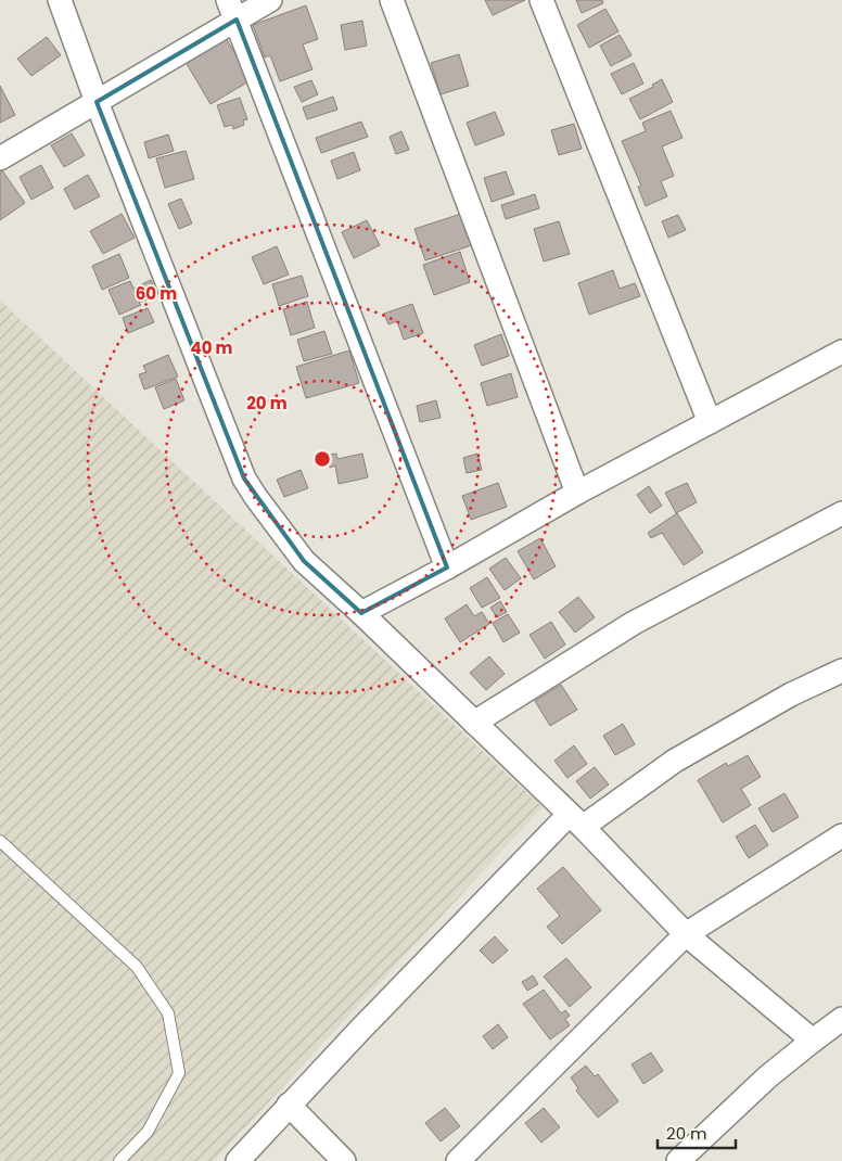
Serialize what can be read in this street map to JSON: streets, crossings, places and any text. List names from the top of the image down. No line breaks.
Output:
{"scale_bar":"20 m","rings":["60 m","40 m","20 m"]}
